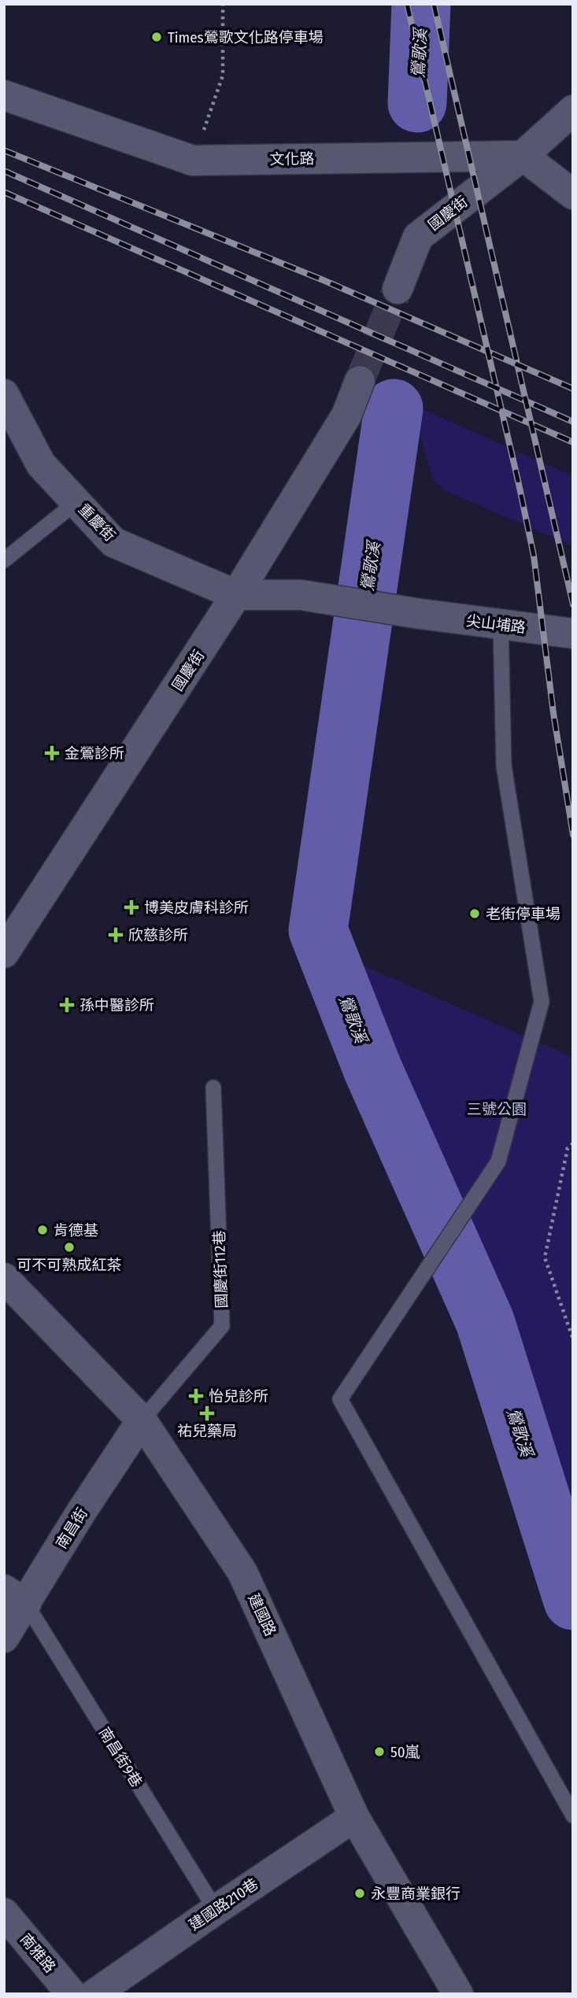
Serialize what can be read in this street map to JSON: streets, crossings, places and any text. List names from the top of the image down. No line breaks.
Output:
{"streets":{"street":["文化路","國慶街","重慶街","尖山埔路","南昌街","建國路","建國路210巷","南雅路"],"lane":["國慶街112巷","南昌街9巷"]},"crossings":[["文化路","國慶街"],["國慶街","重慶街"],["國慶街","尖山埔路"],["重慶街","尖山埔路"],["國慶街112巷","南昌街"],["國慶街112巷","建國路"],["南昌街","建國路"],["南昌街","南昌街9巷"],["建國路","建國路210巷"],["南昌街9巷","建國路210巷"]],"water":["鶯歌溪"],"parks":["三號公園"],"places":{"other":["Times鶯歌文化路停車場","老街停車場","肯德基","可不可熟成紅茶","50嵐","永豐商業銀行"],"health":["金鶯診所","博美皮膚科診所","欣慈診所","孫中醫診所","怡兒診所","祐兒藥局"]}}
